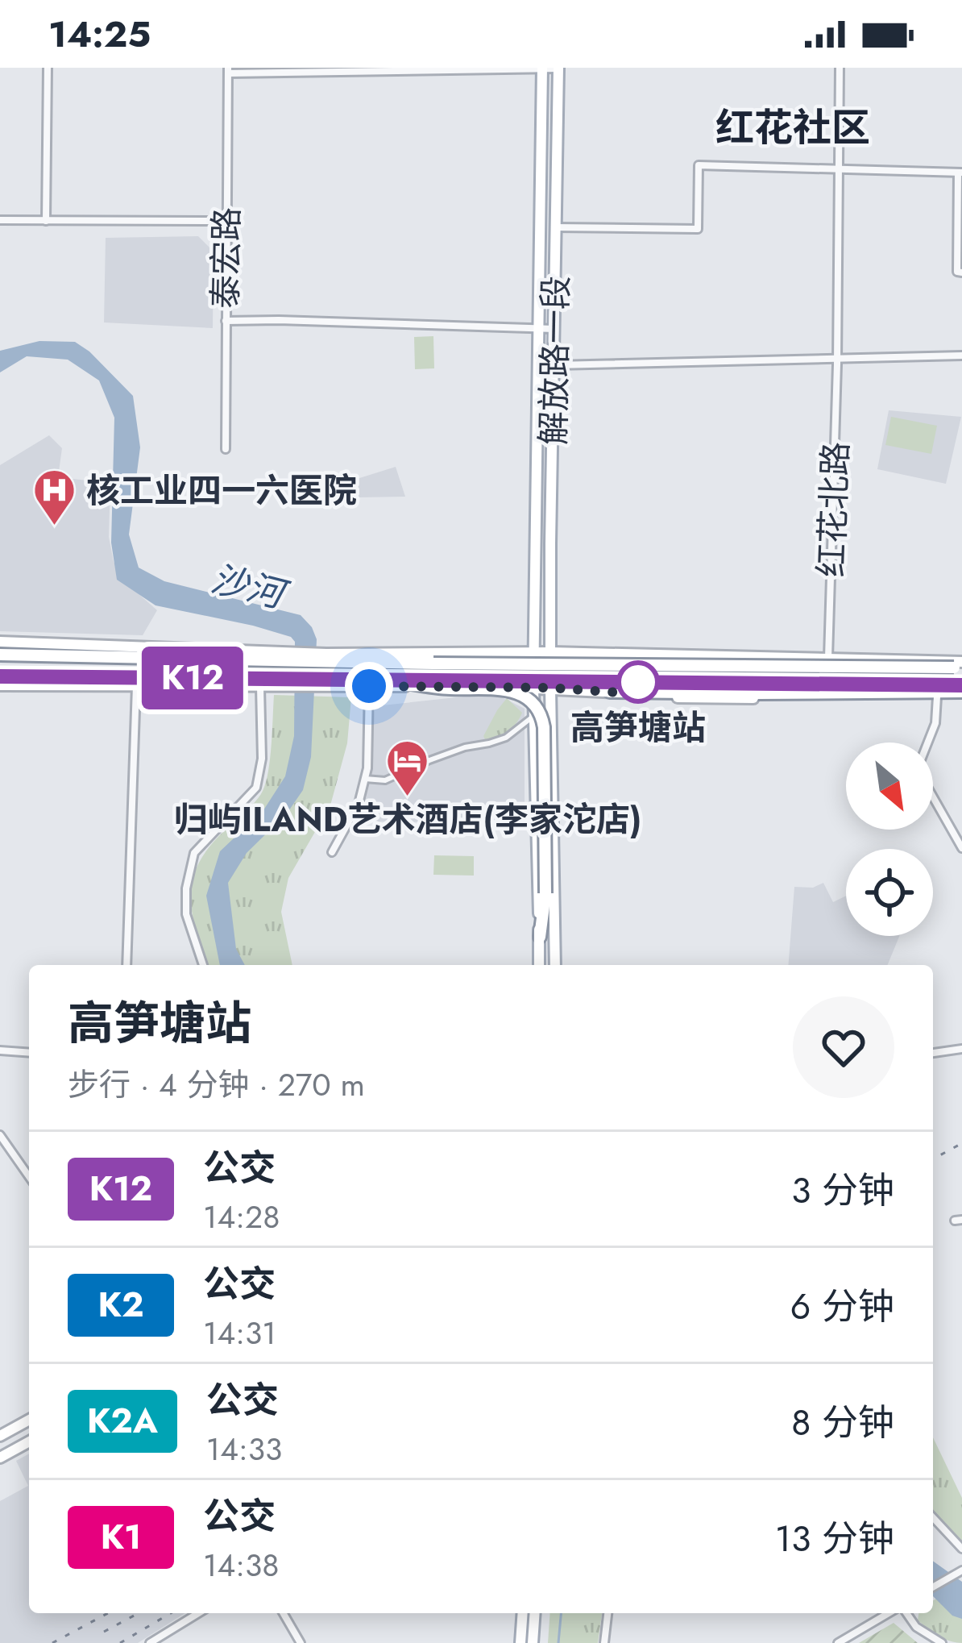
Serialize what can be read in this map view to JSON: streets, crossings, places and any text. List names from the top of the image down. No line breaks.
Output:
{"streets":{"main road":["解放路一段"],"street":["泰宏路","红花北路"]},"districts":["红花社区"],"water":["沙河"],"places":{"hospital":["核工业四一六医院"],"other":["高笋塘站"],"hotel":["归屿ILAND艺术酒店(李家沱店)"]},"lines":["bus line K12"],"north":"bottom right","page":{"status":"14:25","on_map":"K12","heading":["高笋塘站","步行 · 4 分钟 · 270 m"],"list":[{"mark":"K12","name":"公交","note":"14:28","value":"3 分钟"},{"mark":"K2","name":"公交","note":"14:31","value":"6 分钟"},{"mark":"K2A","name":"公交","note":"14:33","value":"8 分钟"},{"mark":"K1","name":"公交","note":"14:38","value":"13 分钟"}]}}
